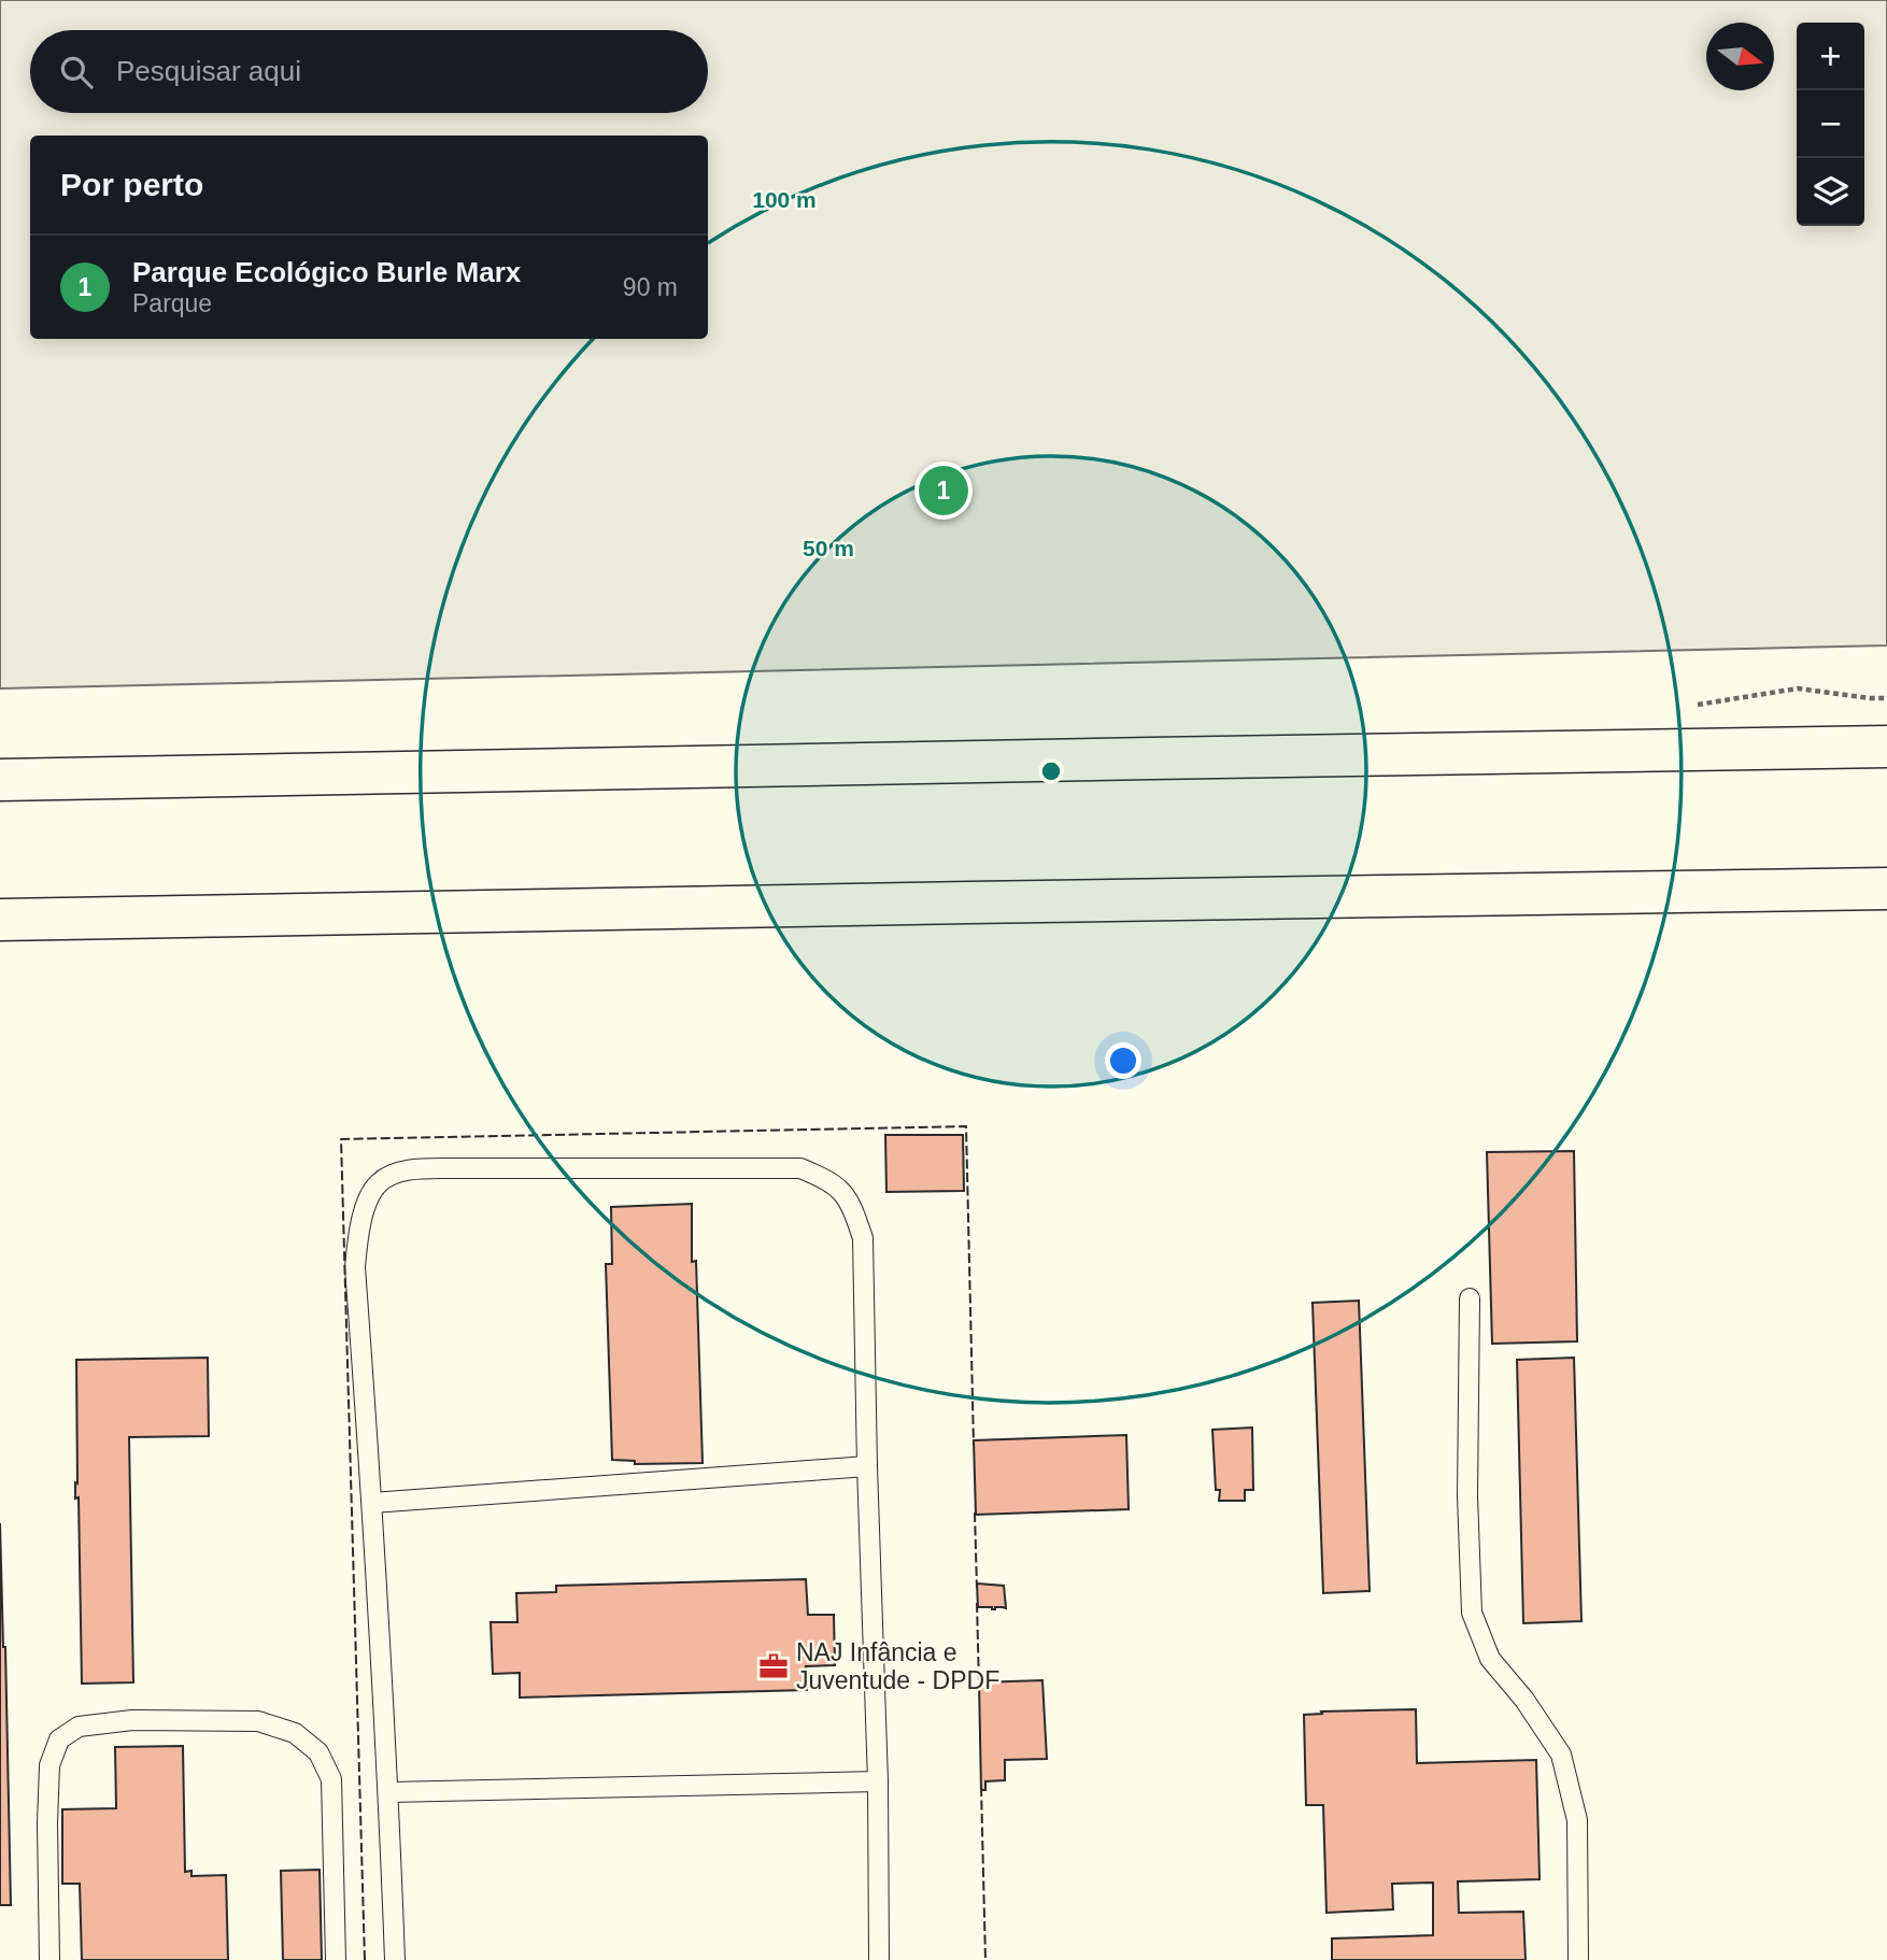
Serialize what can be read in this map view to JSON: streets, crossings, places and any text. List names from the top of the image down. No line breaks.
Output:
{"places":{"office":["NAJ Infância e Juventude - DPDF"]},"north":"right","page":{"map_buttons":["+","−"],"search":"Pesquisar aqui","heading":"Por perto","list":[{"mark":"1","name":"Parque Ecológico Burle Marx","note":"Parque","value":"90 m"}],"pins":"1"},"rings":["100 m","50 m"]}
